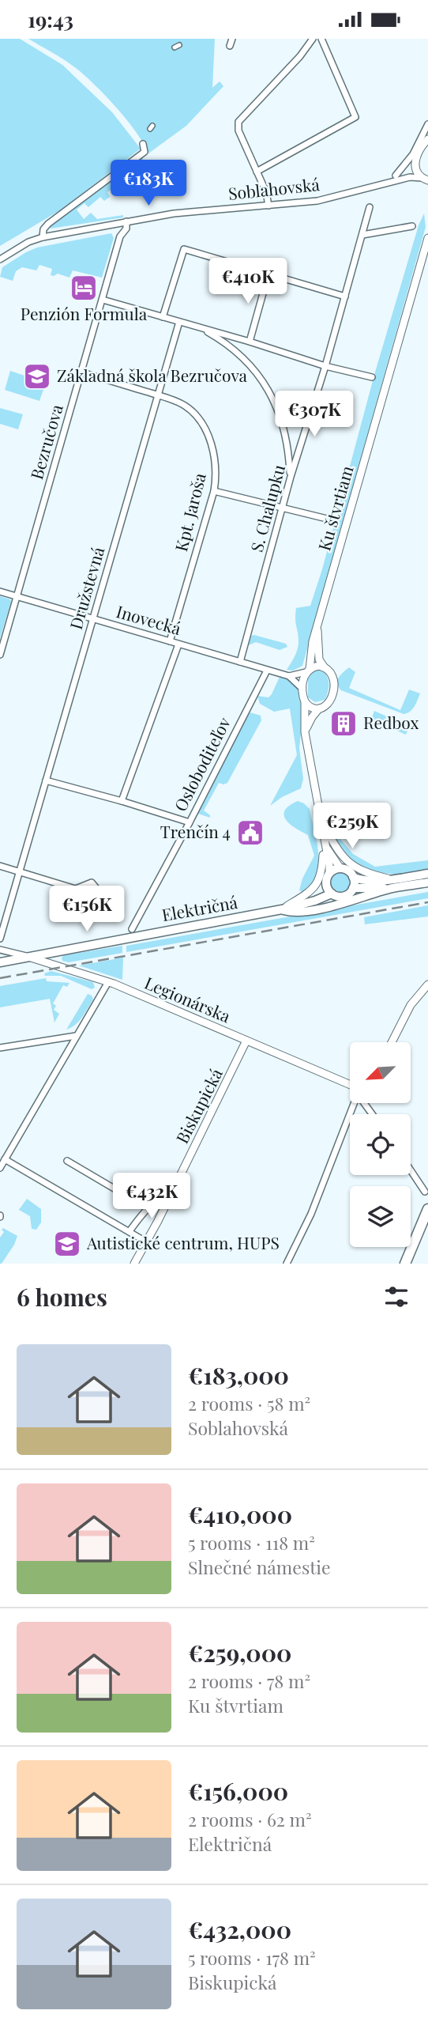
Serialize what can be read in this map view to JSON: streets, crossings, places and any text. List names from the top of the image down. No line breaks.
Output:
{"streets":{"main road":["Električná"],"street":["Soblahovská","Bezručova","S. Chalupku","Ku štvrtiam","Kpt. Jaroša","Družstevná","Inovecká","Osloboditeľov","Legionárska","Biskupická"]},"crossings":[["Soblahovská","Bezručova"],["Bezručova","Kpt. Jaroša"],["Bezručova","Inovecká"],["S. Chalupku","Inovecká"],["Ku štvrtiam","Inovecká"],["Ku štvrtiam","Električná"],["Kpt. Jaroša","Družstevná"],["Kpt. Jaroša","Inovecká"],["Družstevná","Inovecká"],["Inovecká","Osloboditeľov"],["Električná","Legionárska"],["Legionárska","Biskupická"]],"places":{"hotel":["Penzión Formula"],"school or university":["Základná škola Bezručova","Autistické centrum, HUPS"],"building":["Redbox"],"public building":["Trenčín 4"]},"north":"bottom left","page":{"status":"19:43","price":["€183K","€410K","€307K","€259K","€156K","€432K"],"heading":"6 homes","list":[{"name":"€183,000","note":"2 rooms · 58 m² · Soblahovská"},{"name":"€410,000","note":"5 rooms · 118 m² · Slnečné námestie"},{"name":"€259,000","note":"2 rooms · 78 m² · Ku štvrtiam"},{"name":"€156,000","note":"2 rooms · 62 m² · Električná"},{"name":"€432,000","note":"5 rooms · 178 m² · Biskupická"}]}}
